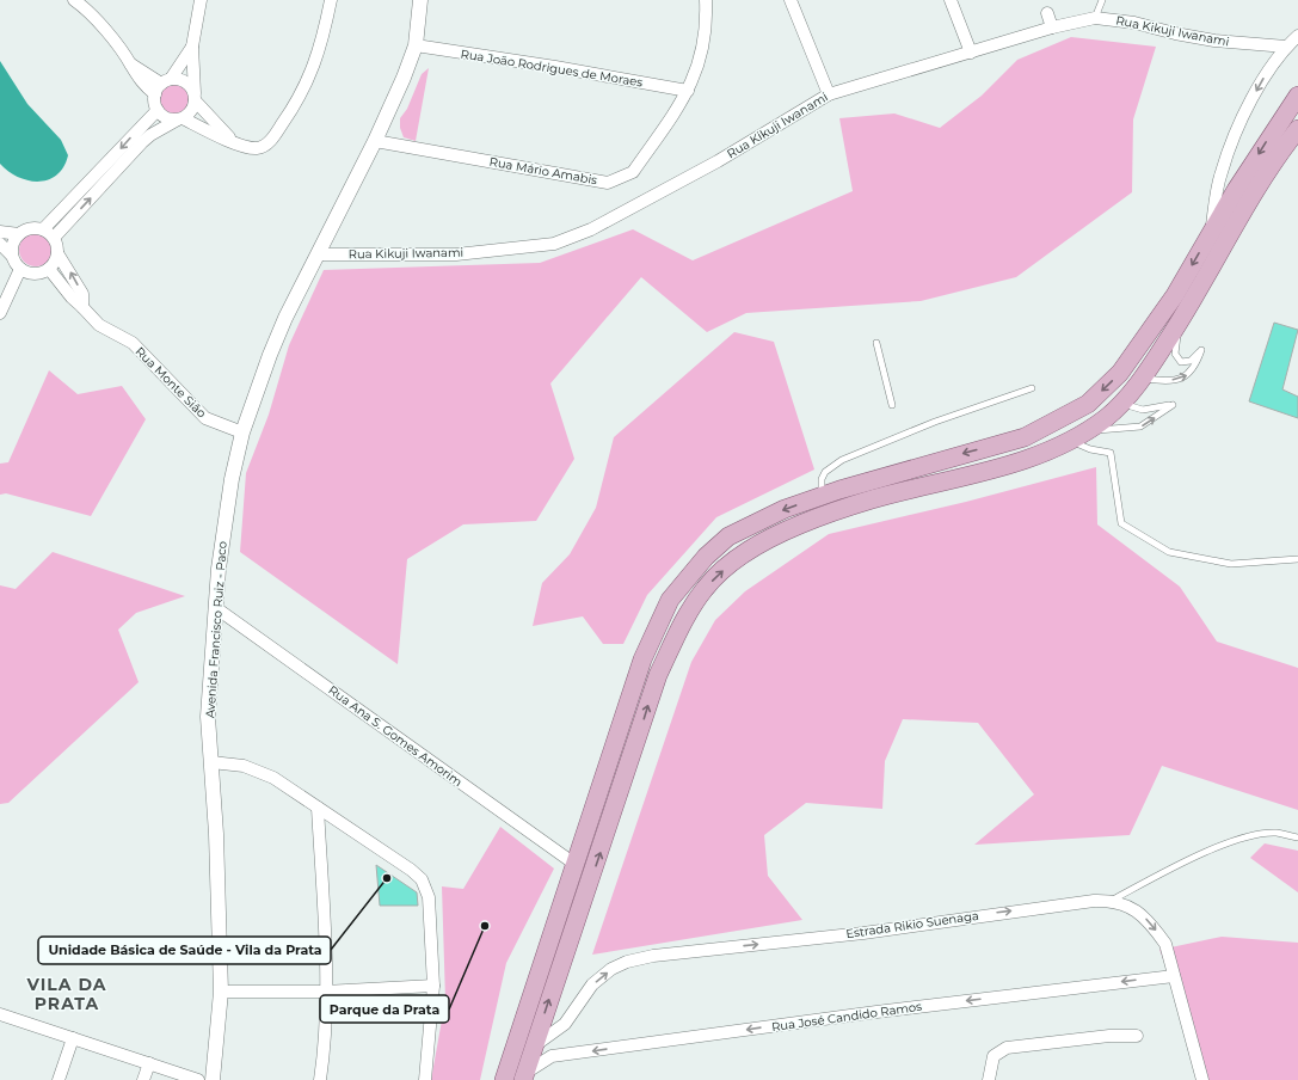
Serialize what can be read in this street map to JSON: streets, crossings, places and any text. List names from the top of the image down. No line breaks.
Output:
{"streets":{"street":["Rua Kikuji Iwanami","Rua João Rodrigues de Moraes","Rua Mário Amabis","Rua Monte Sião","Avenida Francisco Ruiz - Paco","Rua Ana S. Gomes Amorim","Estrada Rikio Suenaga","Rua José Candido Ramos"]},"crossings":[["Rua Kikuji Iwanami","Avenida Francisco Ruiz - Paco"],["Rua João Rodrigues de Moraes","Rua Mário Amabis"],["Rua João Rodrigues de Moraes","Avenida Francisco Ruiz - Paco"],["Rua Mário Amabis","Avenida Francisco Ruiz - Paco"],["Rua Monte Sião","Avenida Francisco Ruiz - Paco"],["Avenida Francisco Ruiz - Paco","Rua Ana S. Gomes Amorim"]],"one_way":["Estrada Rikio Suenaga","Rua José Candido Ramos"],"districts":["VILA DA PRATA"],"places":["Unidade Básica de Saúde - Vila da Prata","Parque da Prata"]}
